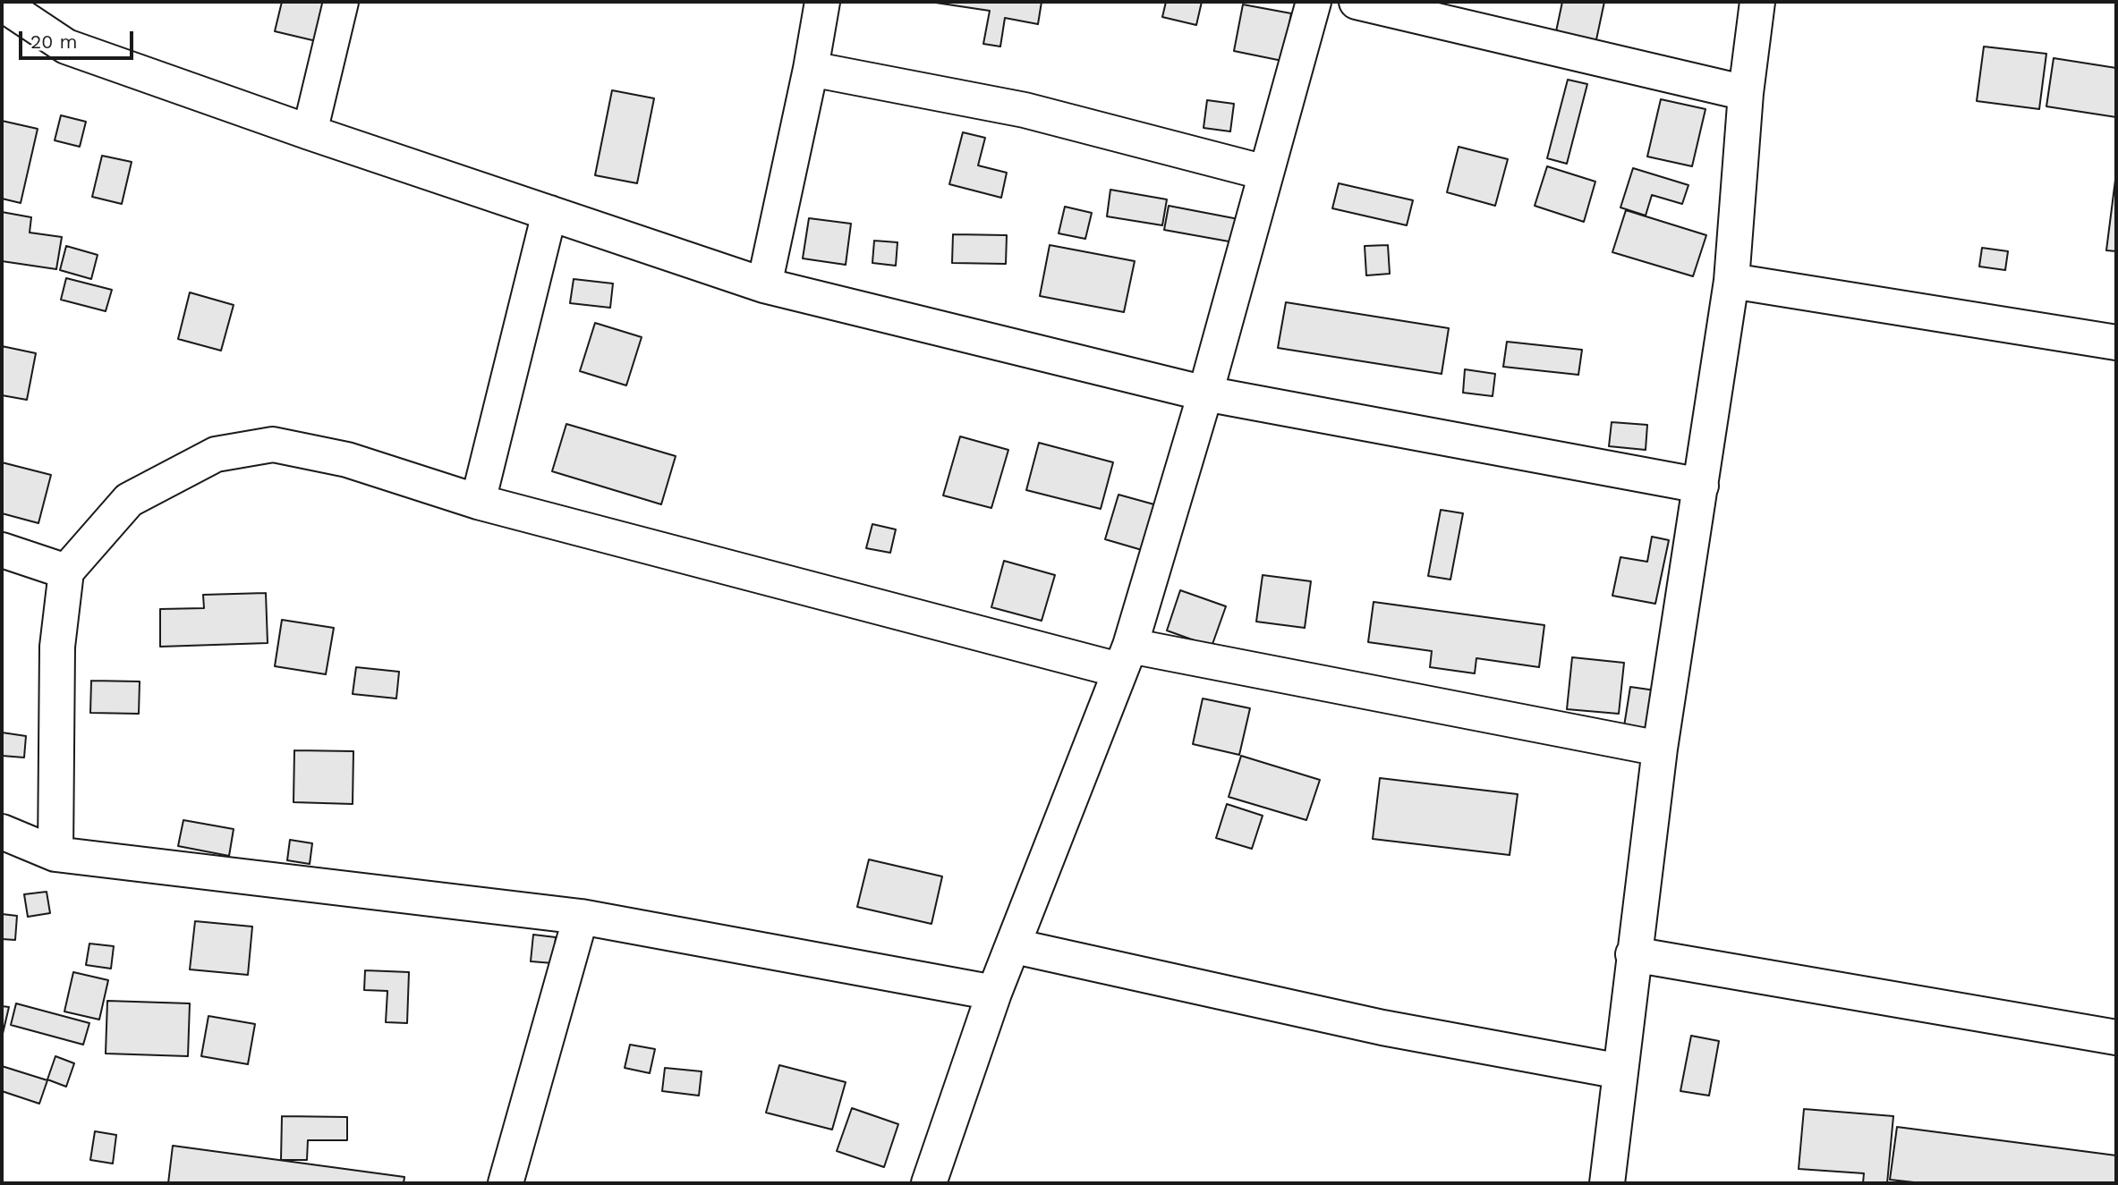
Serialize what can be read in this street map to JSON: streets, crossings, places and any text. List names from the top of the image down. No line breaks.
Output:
{"scale_bar":"20 m"}
